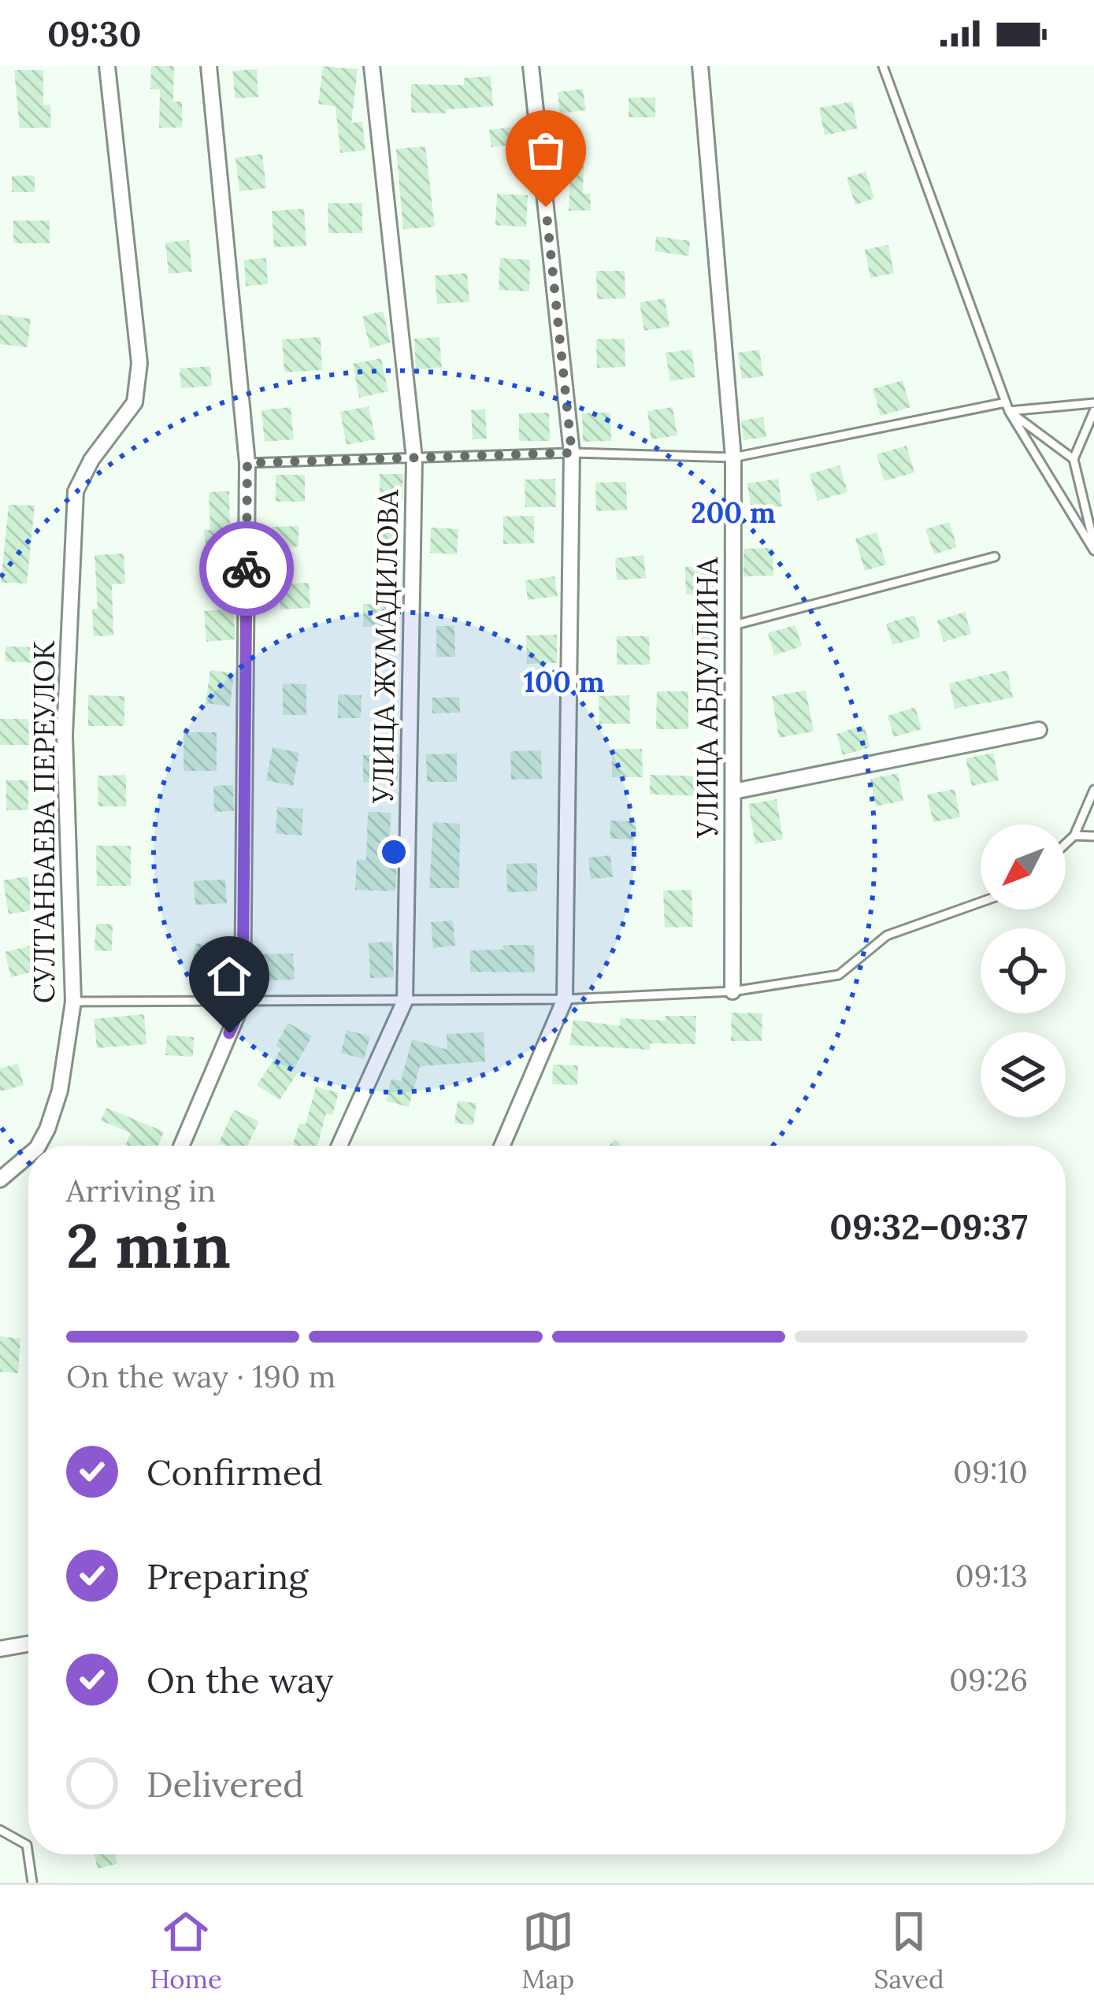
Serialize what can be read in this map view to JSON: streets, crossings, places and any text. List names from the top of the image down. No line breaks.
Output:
{"streets":{"street":["УЛИЦА ЖУМАДИЛОВА","УЛИЦА АБДУЛЛИНА","СУЛТАНБАЕВА ПЕРЕУЛОК"]},"north":"bottom left","page":{"status":"09:30","heading":["2 min","Arriving in","09:32–09:37"],"bar":"On the way · 190 m","list":[["Confirmed","09:10"],["Preparing","09:13"],["On the way","09:26"],"Delivered"],"tabs":["Home","Map","Saved"]},"rings":["200 m","100 m"]}
